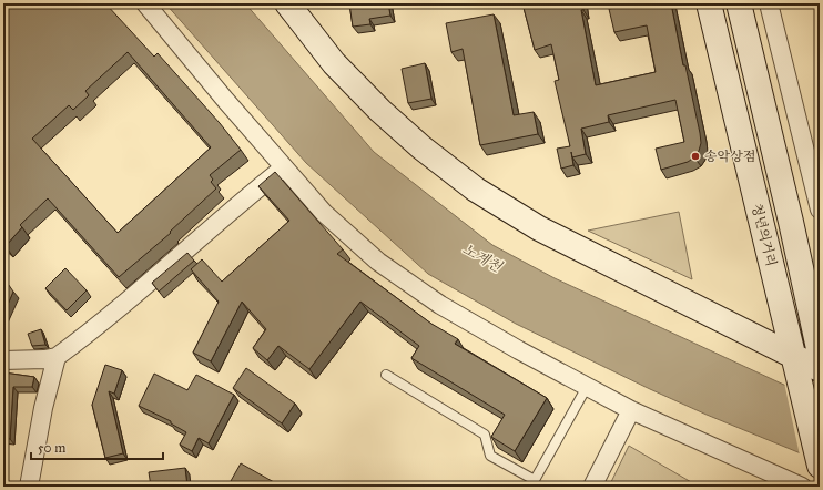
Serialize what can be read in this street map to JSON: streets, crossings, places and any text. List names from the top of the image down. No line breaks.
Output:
{"streets":{"main road":["청년의거리"]},"water":["노계천"],"places":["송악상점"],"scale_bar":"50 m"}
